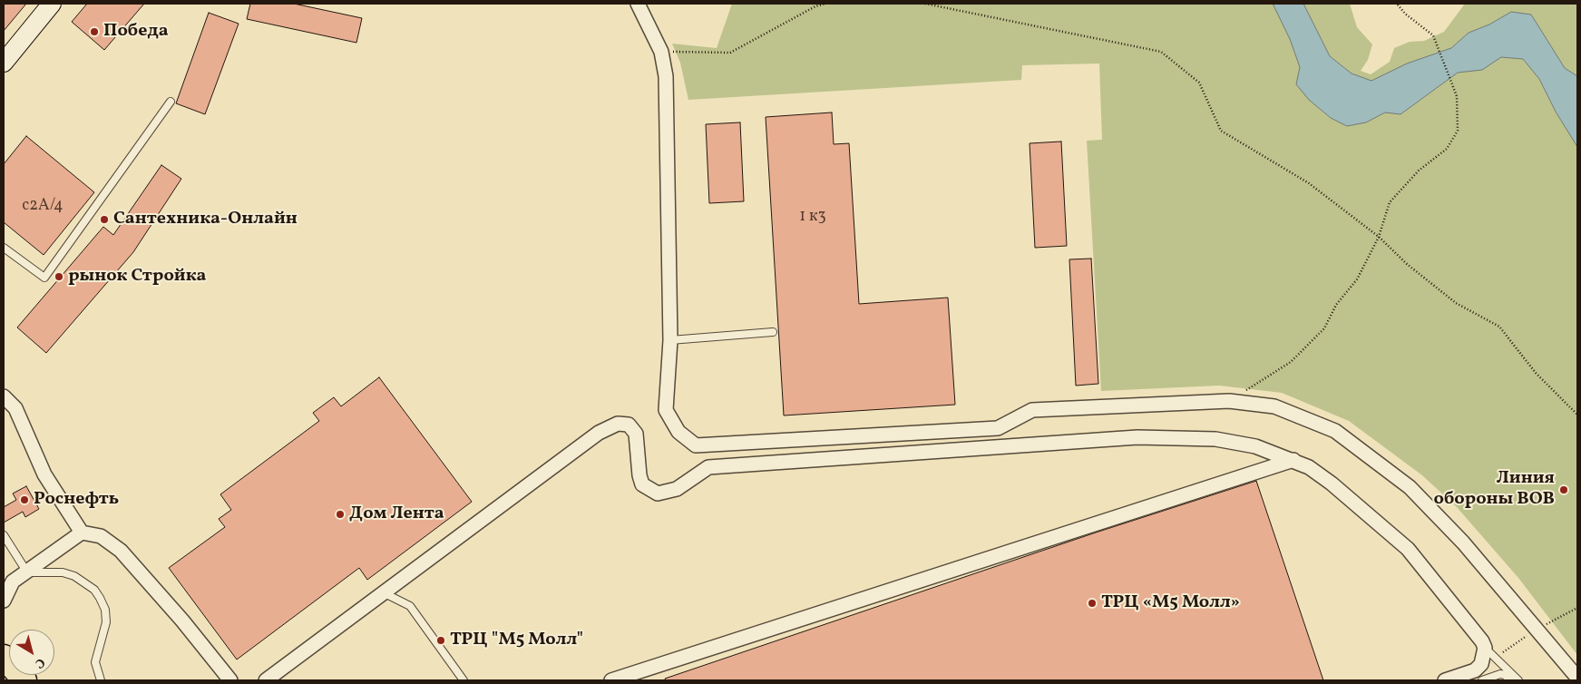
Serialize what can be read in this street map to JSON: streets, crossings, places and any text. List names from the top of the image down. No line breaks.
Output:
{"places":["Победа","Сантехника-Онлайн","рынок Стройка","Линия обороны ВОВ","Роснефть","Дом Лента","ТРЦ «М5 Молл»","ТРЦ \"М5 Молл\""],"house_numbers":["с2А/4","1 к3"],"north":"bottom right"}
